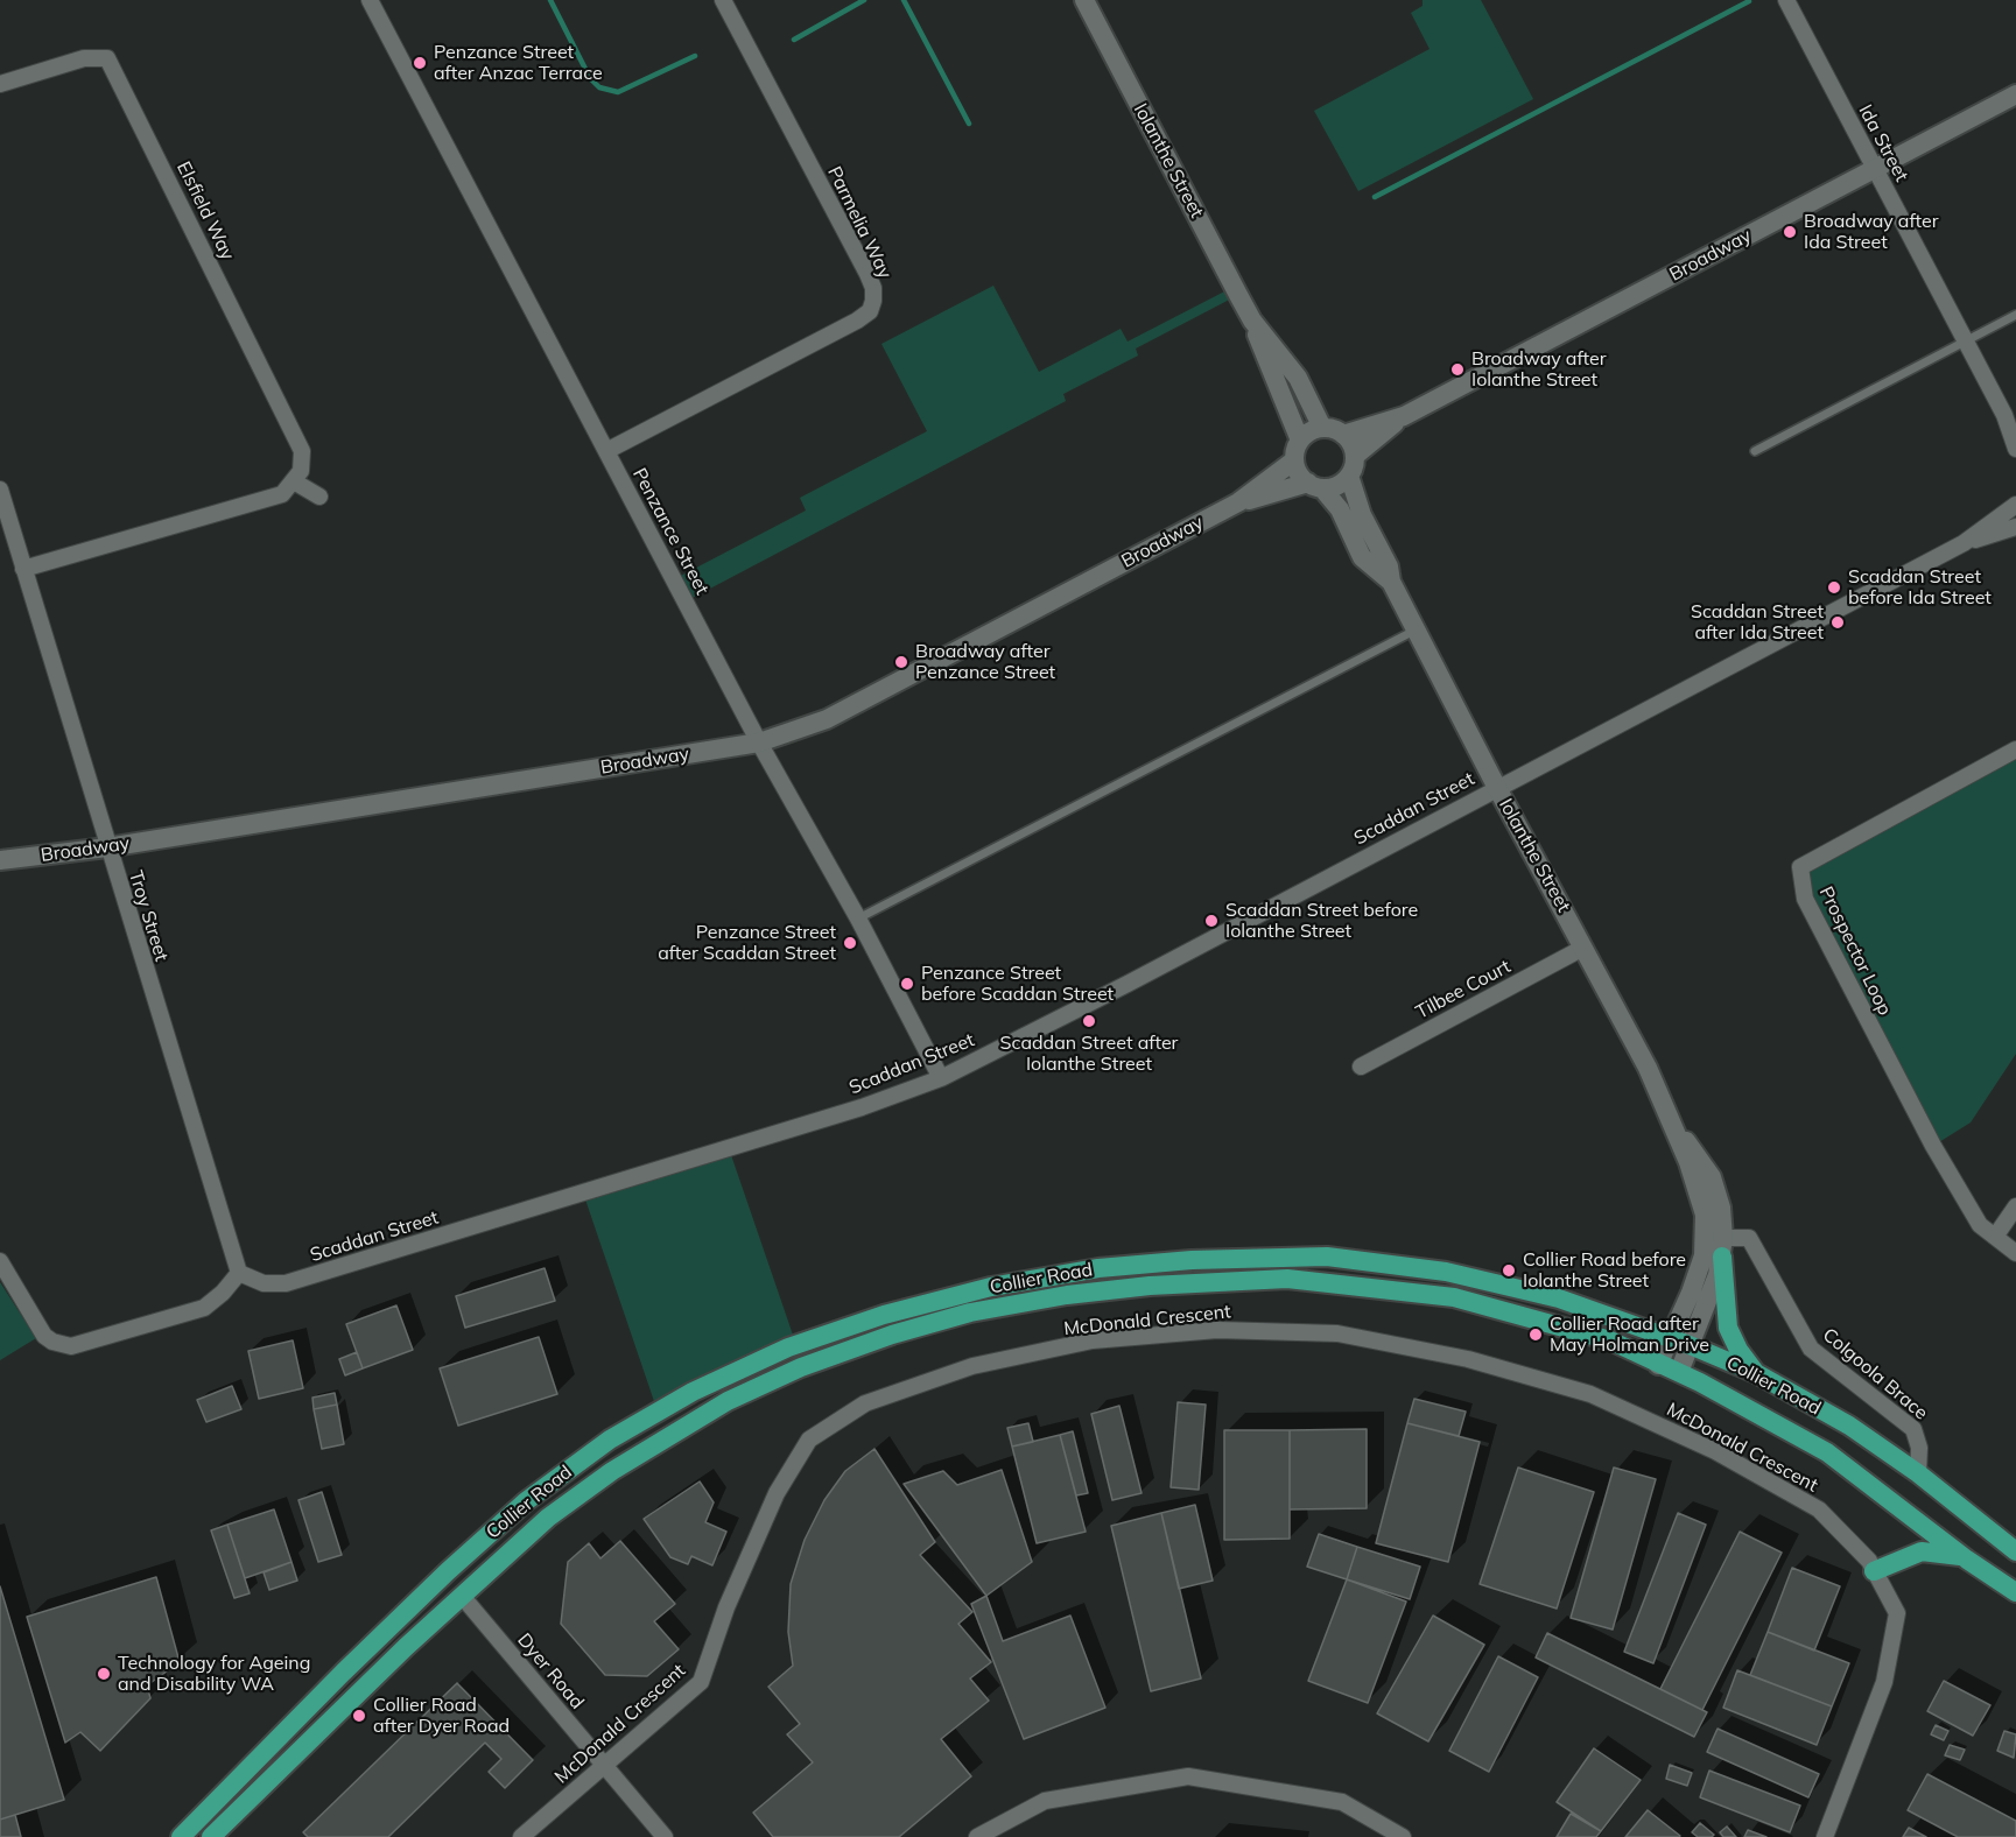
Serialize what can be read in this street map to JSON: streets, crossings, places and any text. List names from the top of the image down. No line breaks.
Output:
{"streets":{"main road":["Collier Road"],"street":["Ida Street","Iolanthe Street","Elsfield Way","Parmelia Way","Broadway","Penzance Street","Scaddan Street","Troy Street","Prospector Loop","Tilbee Court","McDonald Crescent","Colgoola Brace","Dyer Road"]},"crossings":[["Ida Street","Broadway"],["Iolanthe Street","Broadway"],["Iolanthe Street","Scaddan Street"],["Iolanthe Street","Tilbee Court"],["Iolanthe Street","Collier Road"],["Iolanthe Street","Colgoola Brace"],["Parmelia Way","Penzance Street"],["Broadway","Penzance Street"],["Broadway","Troy Street"],["Penzance Street","Scaddan Street"],["Scaddan Street","Troy Street"],["Collier Road","Colgoola Brace"],["Collier Road","Dyer Road"],["McDonald Crescent","Dyer Road"]],"places":["Penzance Street after Anzac Terrace","Broadway after Ida Street","Broadway after Iolanthe Street","Scaddan Street before Ida Street","Scaddan Street after Ida Street","Broadway after Penzance Street","Scaddan Street before Iolanthe Street","Penzance Street after Scaddan Street","Penzance Street before Scaddan Street","Scaddan Street after Iolanthe Street","Collier Road before Iolanthe Street","Collier Road after May Holman Drive","Technology for Ageing and Disability WA","Collier Road after Dyer Road"]}
